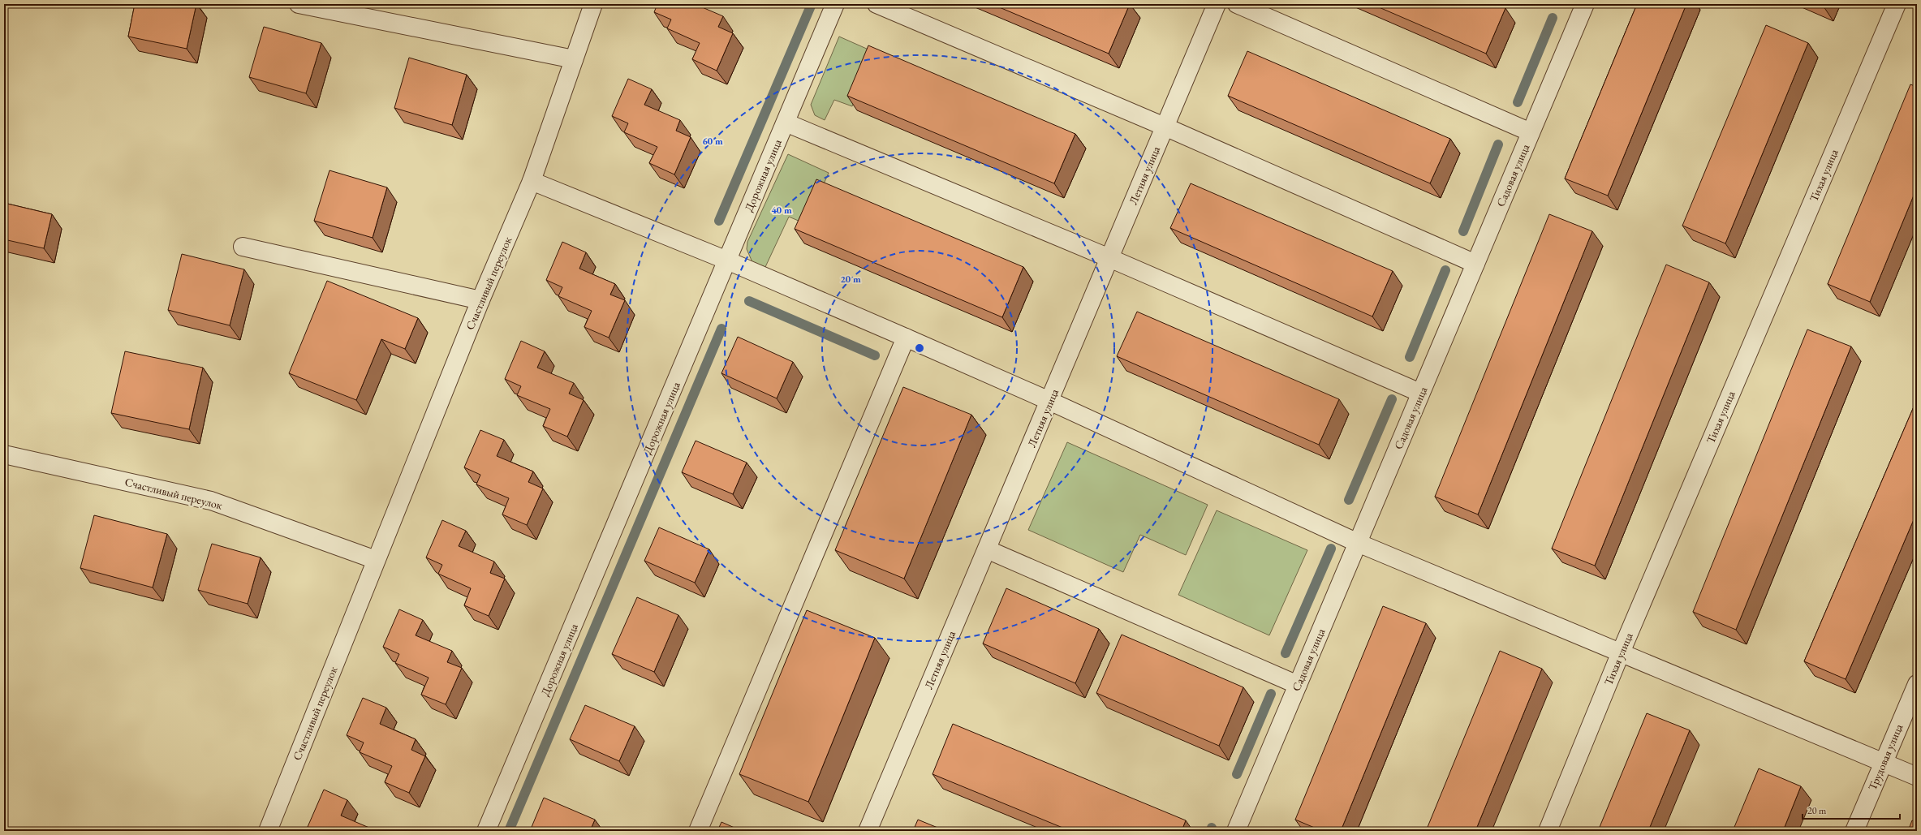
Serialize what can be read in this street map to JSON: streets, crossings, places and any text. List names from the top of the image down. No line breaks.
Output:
{"streets":{"street":["Дорожная улица","Летняя улица","Садовая улица","Тихая улица","Счастливый переулок","Трудовая улица"]},"scale_bar":"20 m","rings":["60 m","40 m","20 m"]}
